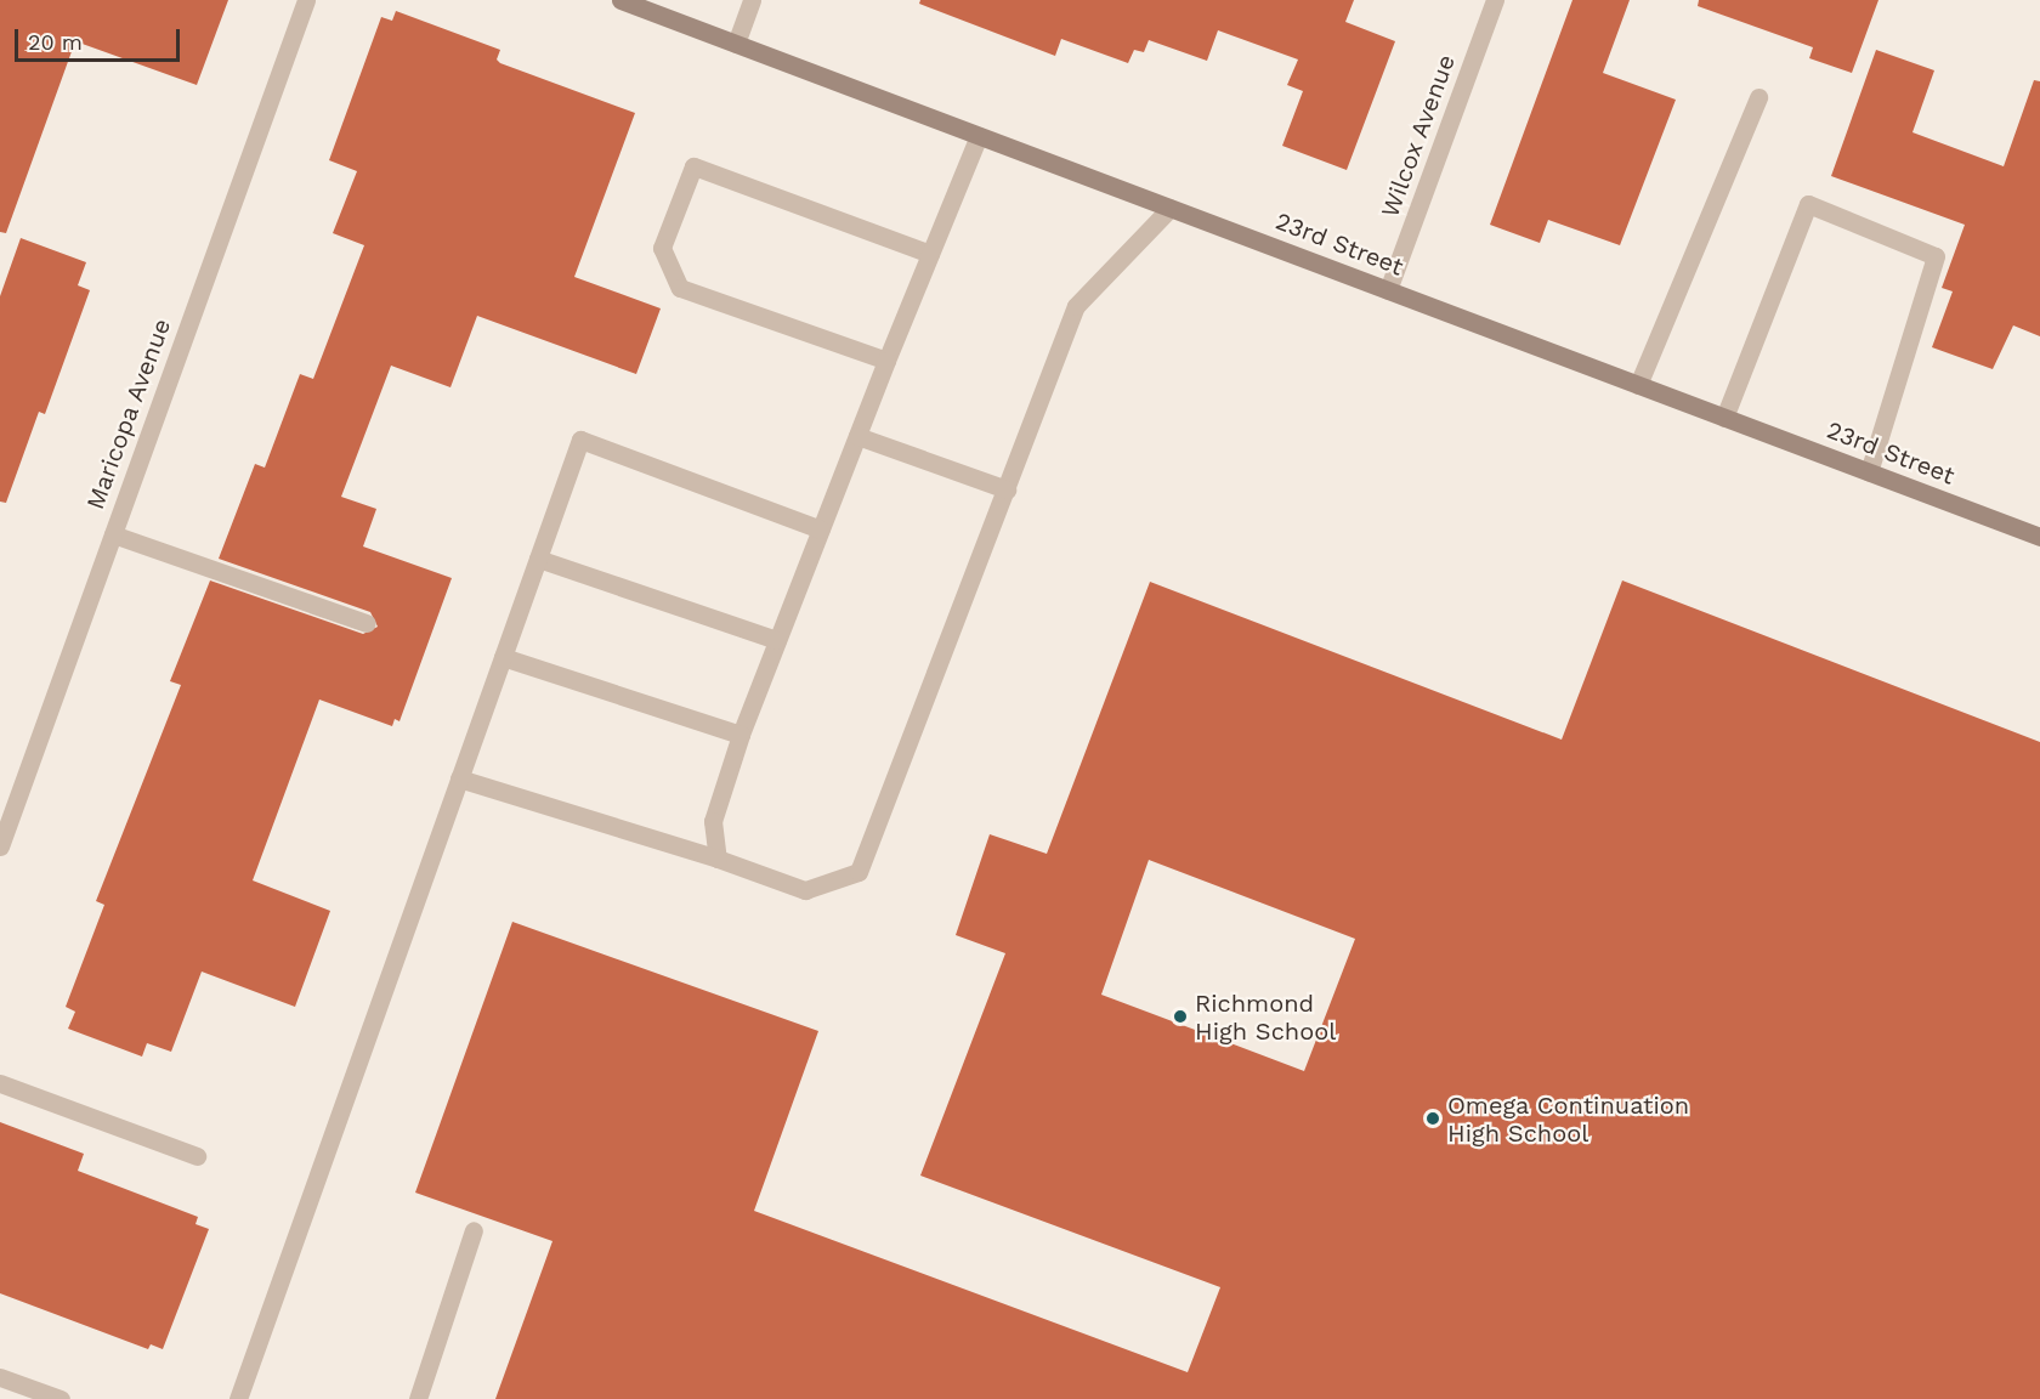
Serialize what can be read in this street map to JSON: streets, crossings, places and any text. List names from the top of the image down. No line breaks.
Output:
{"streets":{"main road":["23rd Street"],"street":["Wilcox Avenue","Maricopa Avenue"]},"crossings":[["Wilcox Avenue","23rd Street"]],"places":["Richmond High School","Omega Continuation High School"],"scale_bar":"20 m"}
